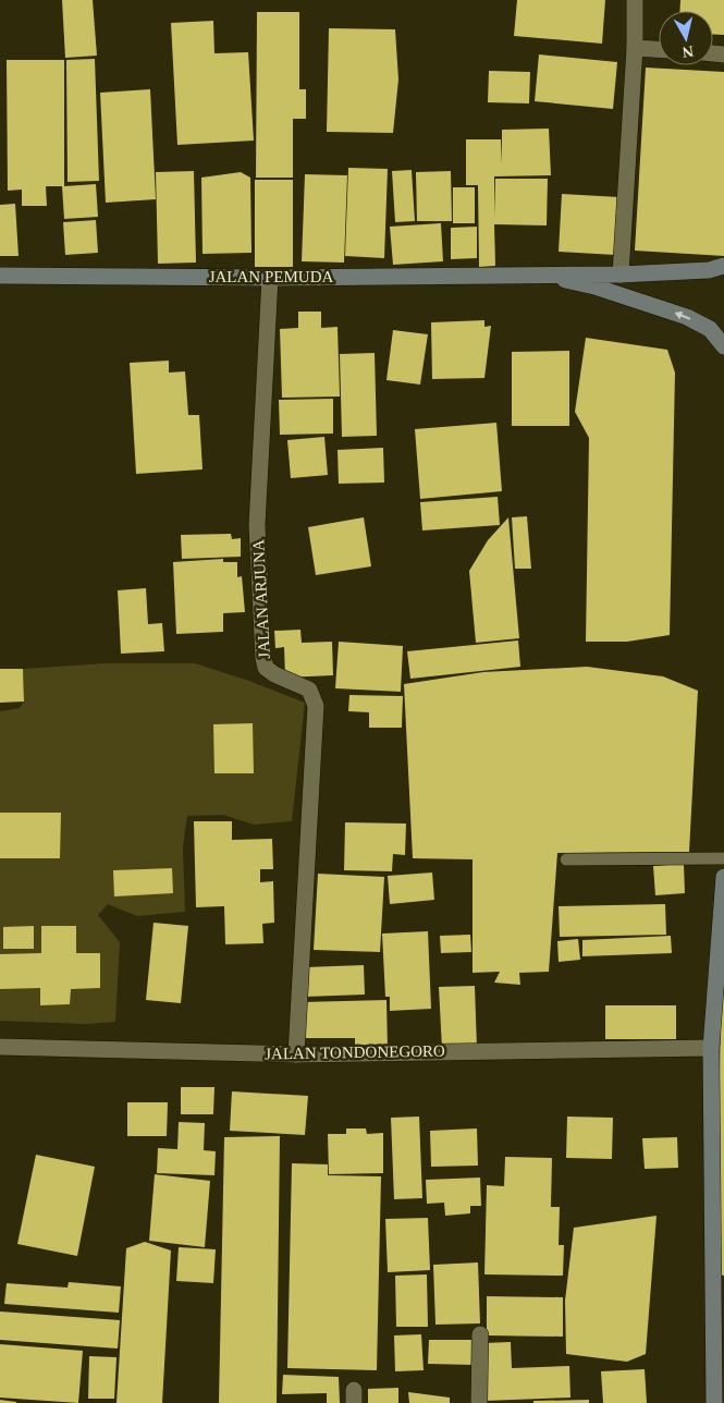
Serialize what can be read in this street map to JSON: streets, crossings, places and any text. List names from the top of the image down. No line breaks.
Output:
{"streets":{"main road":["JALAN PEMUDA"],"street":["JALAN ARJUNA","JALAN TONDONEGORO"]},"crossings":[["JALAN PEMUDA","JALAN ARJUNA"],["JALAN ARJUNA","JALAN TONDONEGORO"]],"north":"bottom"}
